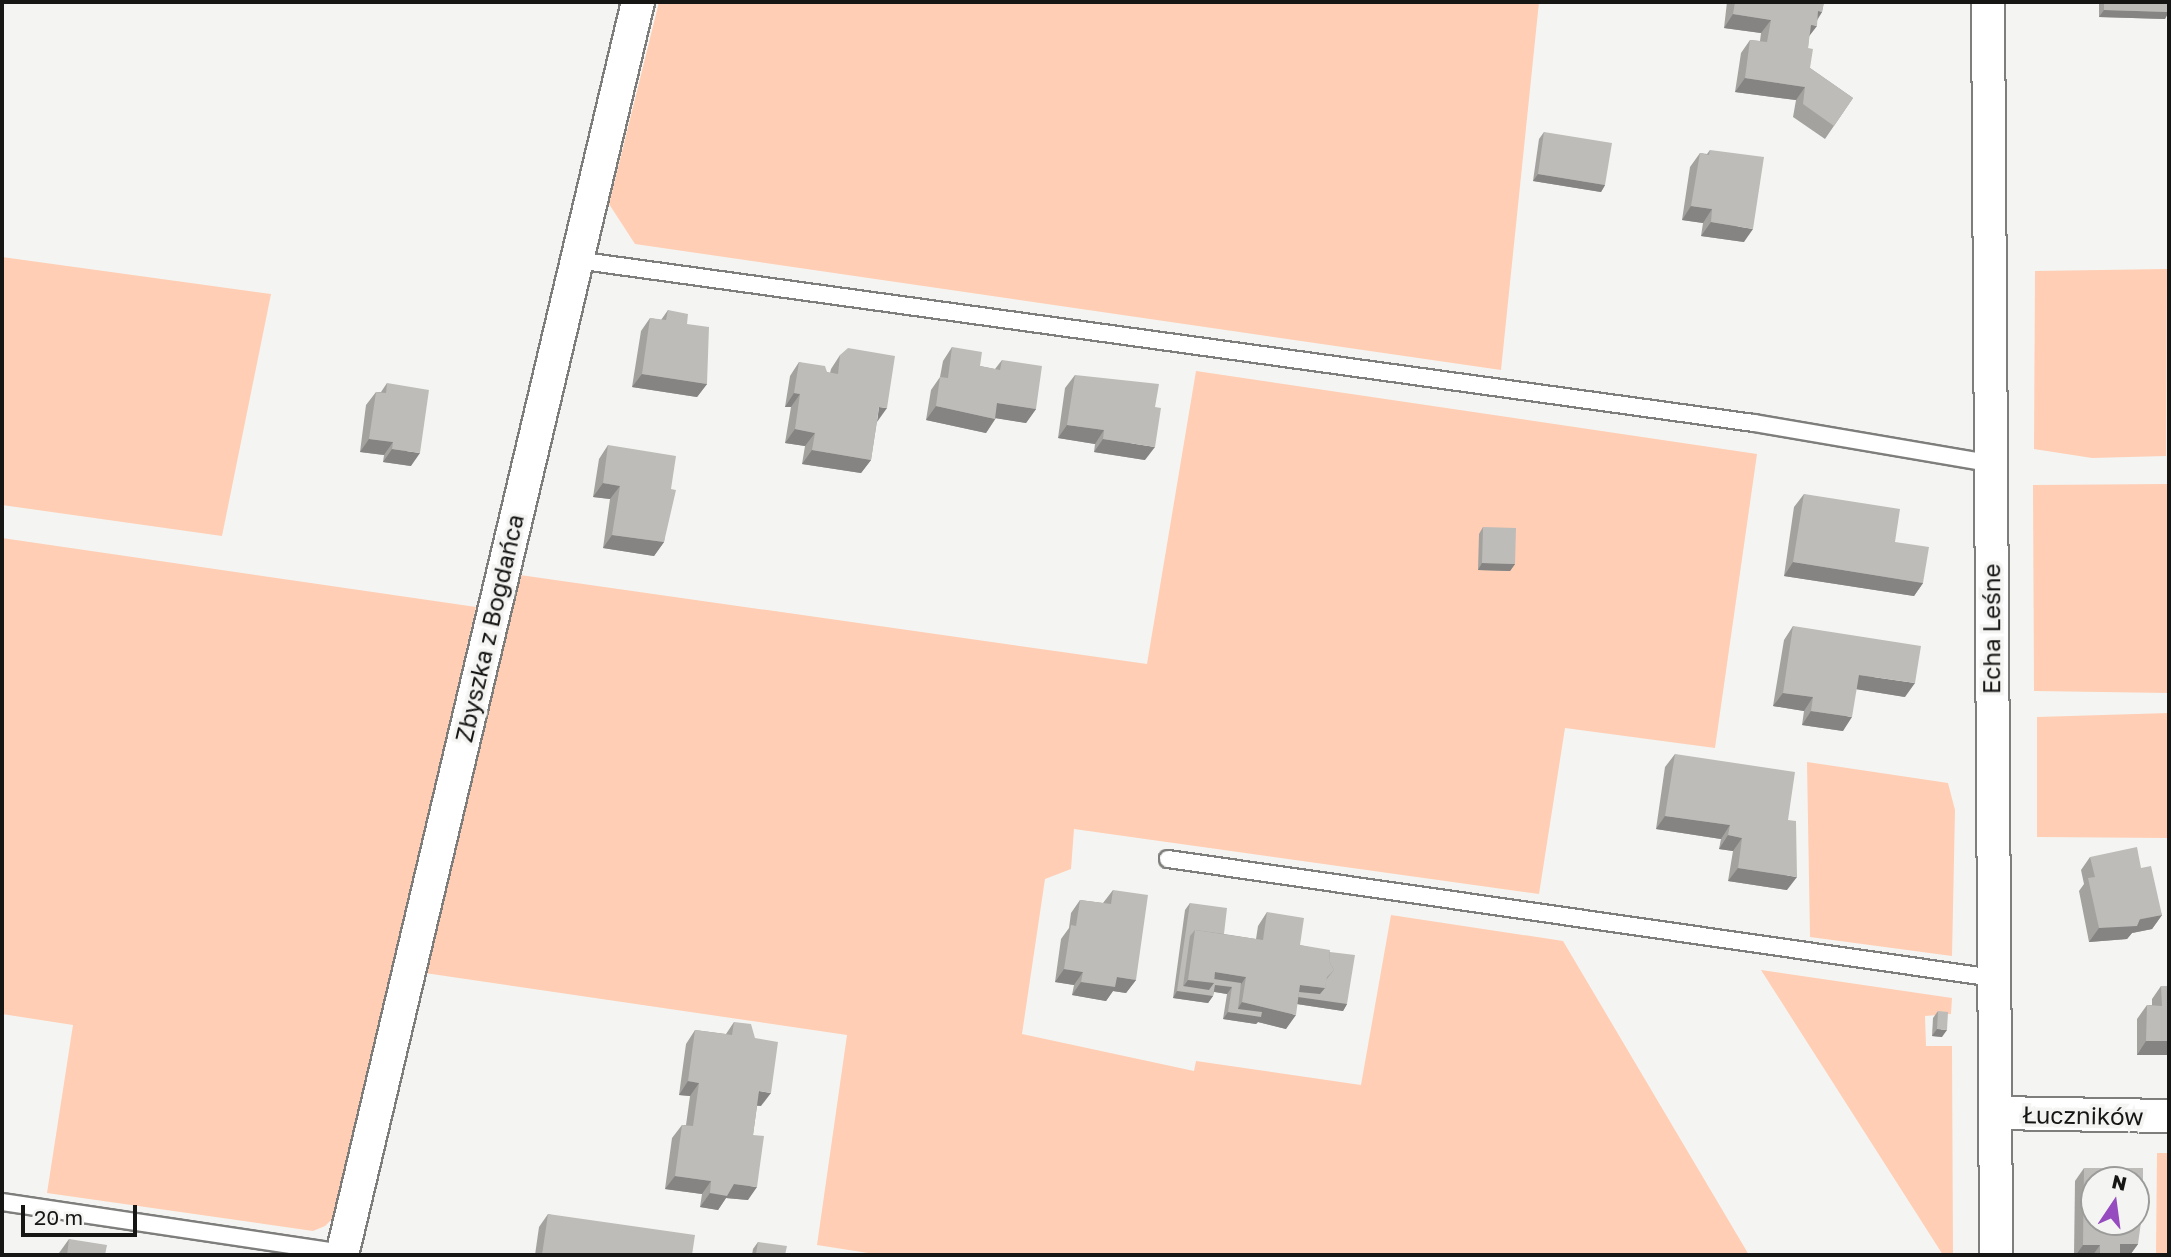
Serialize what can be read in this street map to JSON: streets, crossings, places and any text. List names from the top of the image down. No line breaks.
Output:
{"streets":{"street":["Zbyszka z Bogdańca","Echa Leśne","Łuczników"]},"crossings":[["Echa Leśne","Łuczników"]],"scale_bar":"20 m","north":"top"}
